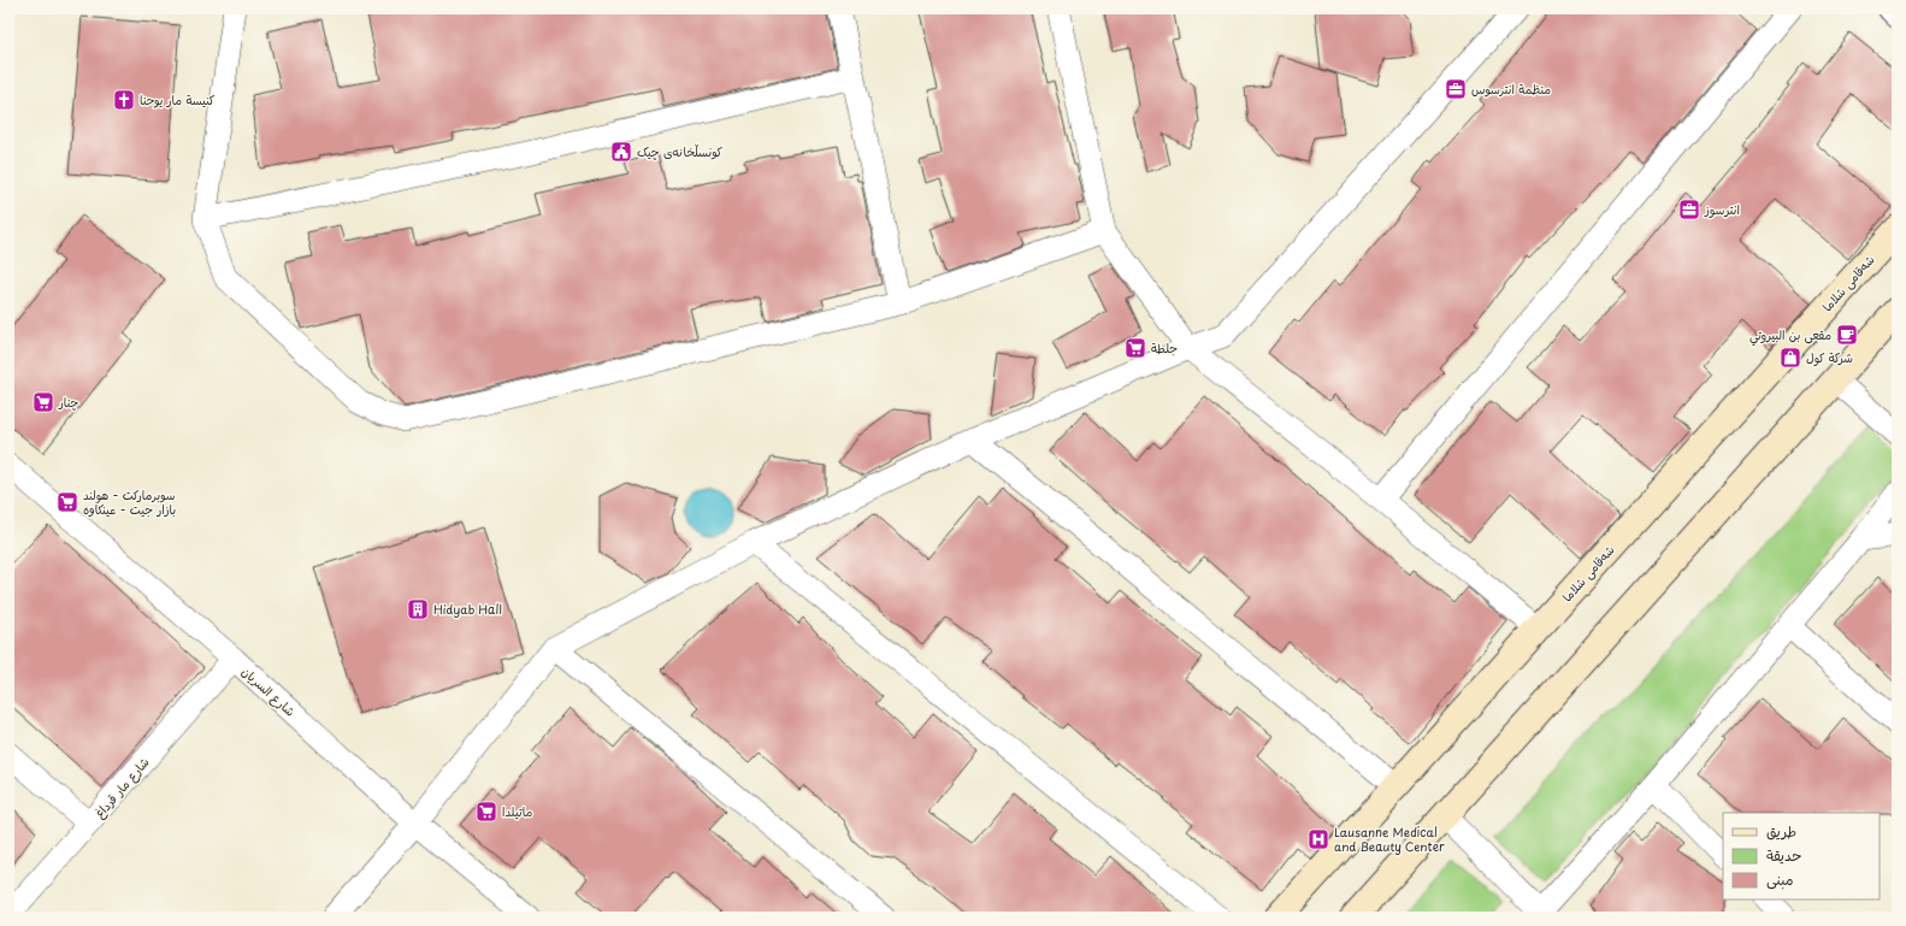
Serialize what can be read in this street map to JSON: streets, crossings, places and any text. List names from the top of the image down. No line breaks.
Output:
{"streets":{"main road":["شەقامی شلاما"],"street":["شارع السريان","شارع مار قرداغ"]},"crossings":[["شارع السريان","شارع مار قرداغ"]],"places":{"office":["منظمة انترسوس","انترسوز"],"church":["كنيسة مار يوحنا"],"public building":["کونسڵخانەی چیک"],"cafe":["مقعى بن البيروتي"],"supermarket":["جلطة","چنار","سوبرماركت - هولند بازار جيت - عينكاوه","ماتیلدا"],"shop":["شركة كول"],"building":["Hidyab Hall"],"hospital":["Lausanne Medical and Beauty Center"]},"legend":["طريق","حديقة","مبنى"]}
